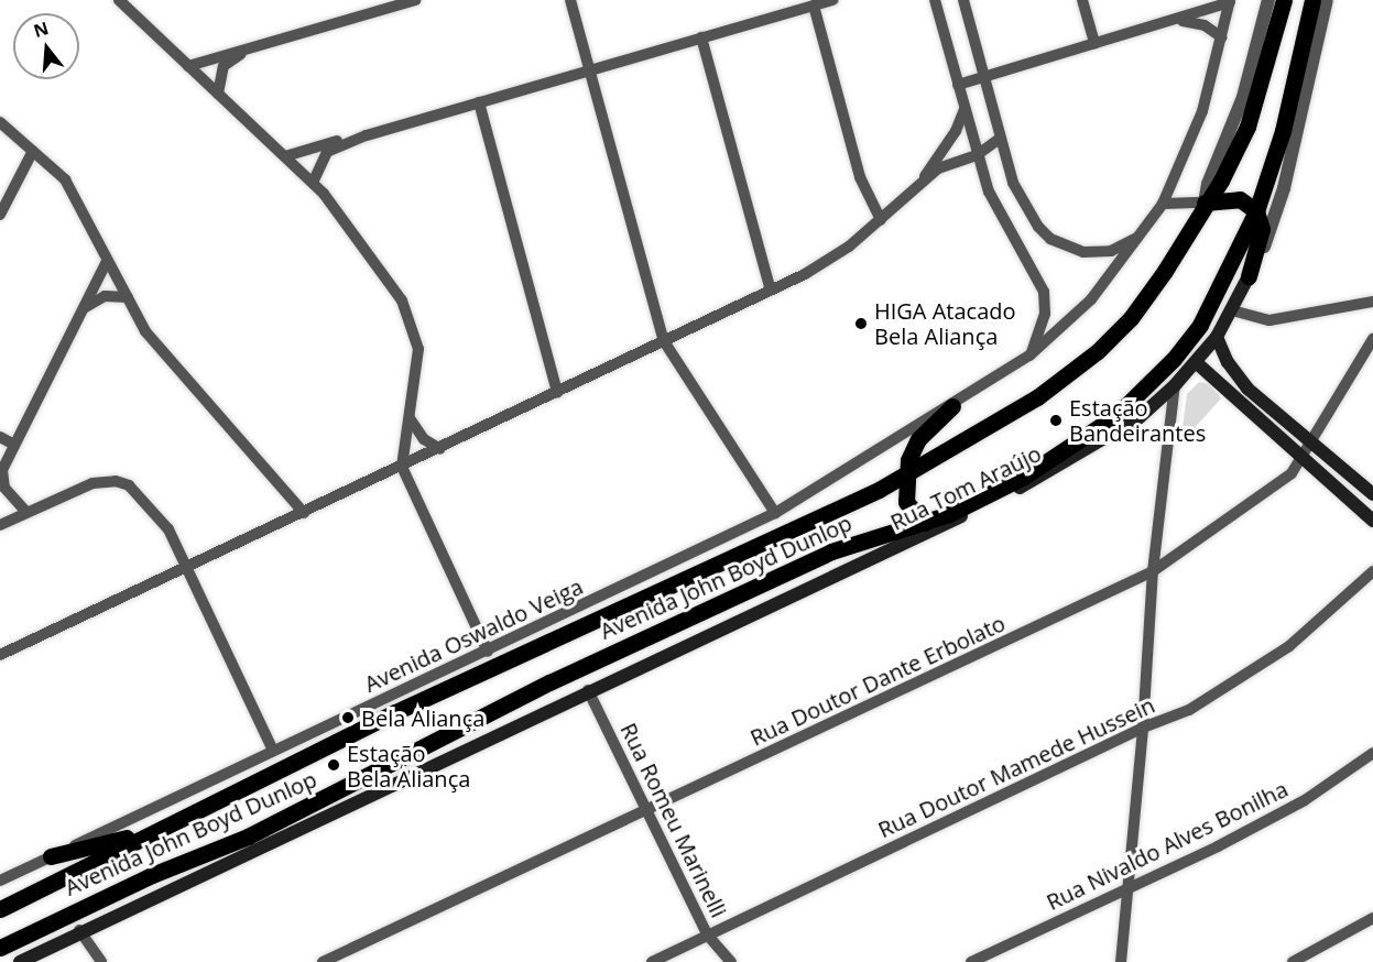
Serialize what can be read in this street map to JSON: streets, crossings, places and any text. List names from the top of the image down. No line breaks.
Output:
{"streets":{"main road":["Rua Tom Araújo","Avenida John Boyd Dunlop"],"street":["Avenida Oswaldo Veiga","Rua Doutor Dante Erbolato","Rua Doutor Mamede Hussein","Rua Romeu Marinelli","Rua Nivaldo Alves Bonilha"]},"crossings":[["Rua Tom Araújo","Avenida John Boyd Dunlop"],["Rua Tom Araújo","Rua Romeu Marinelli"],["Rua Doutor Dante Erbolato","Rua Romeu Marinelli"],["Rua Doutor Mamede Hussein","Rua Romeu Marinelli"]],"places":["HIGA Atacado Bela Aliança","Estação Bandeirantes","Bela Aliança","Estação Bela Aliança"],"north":"top"}
